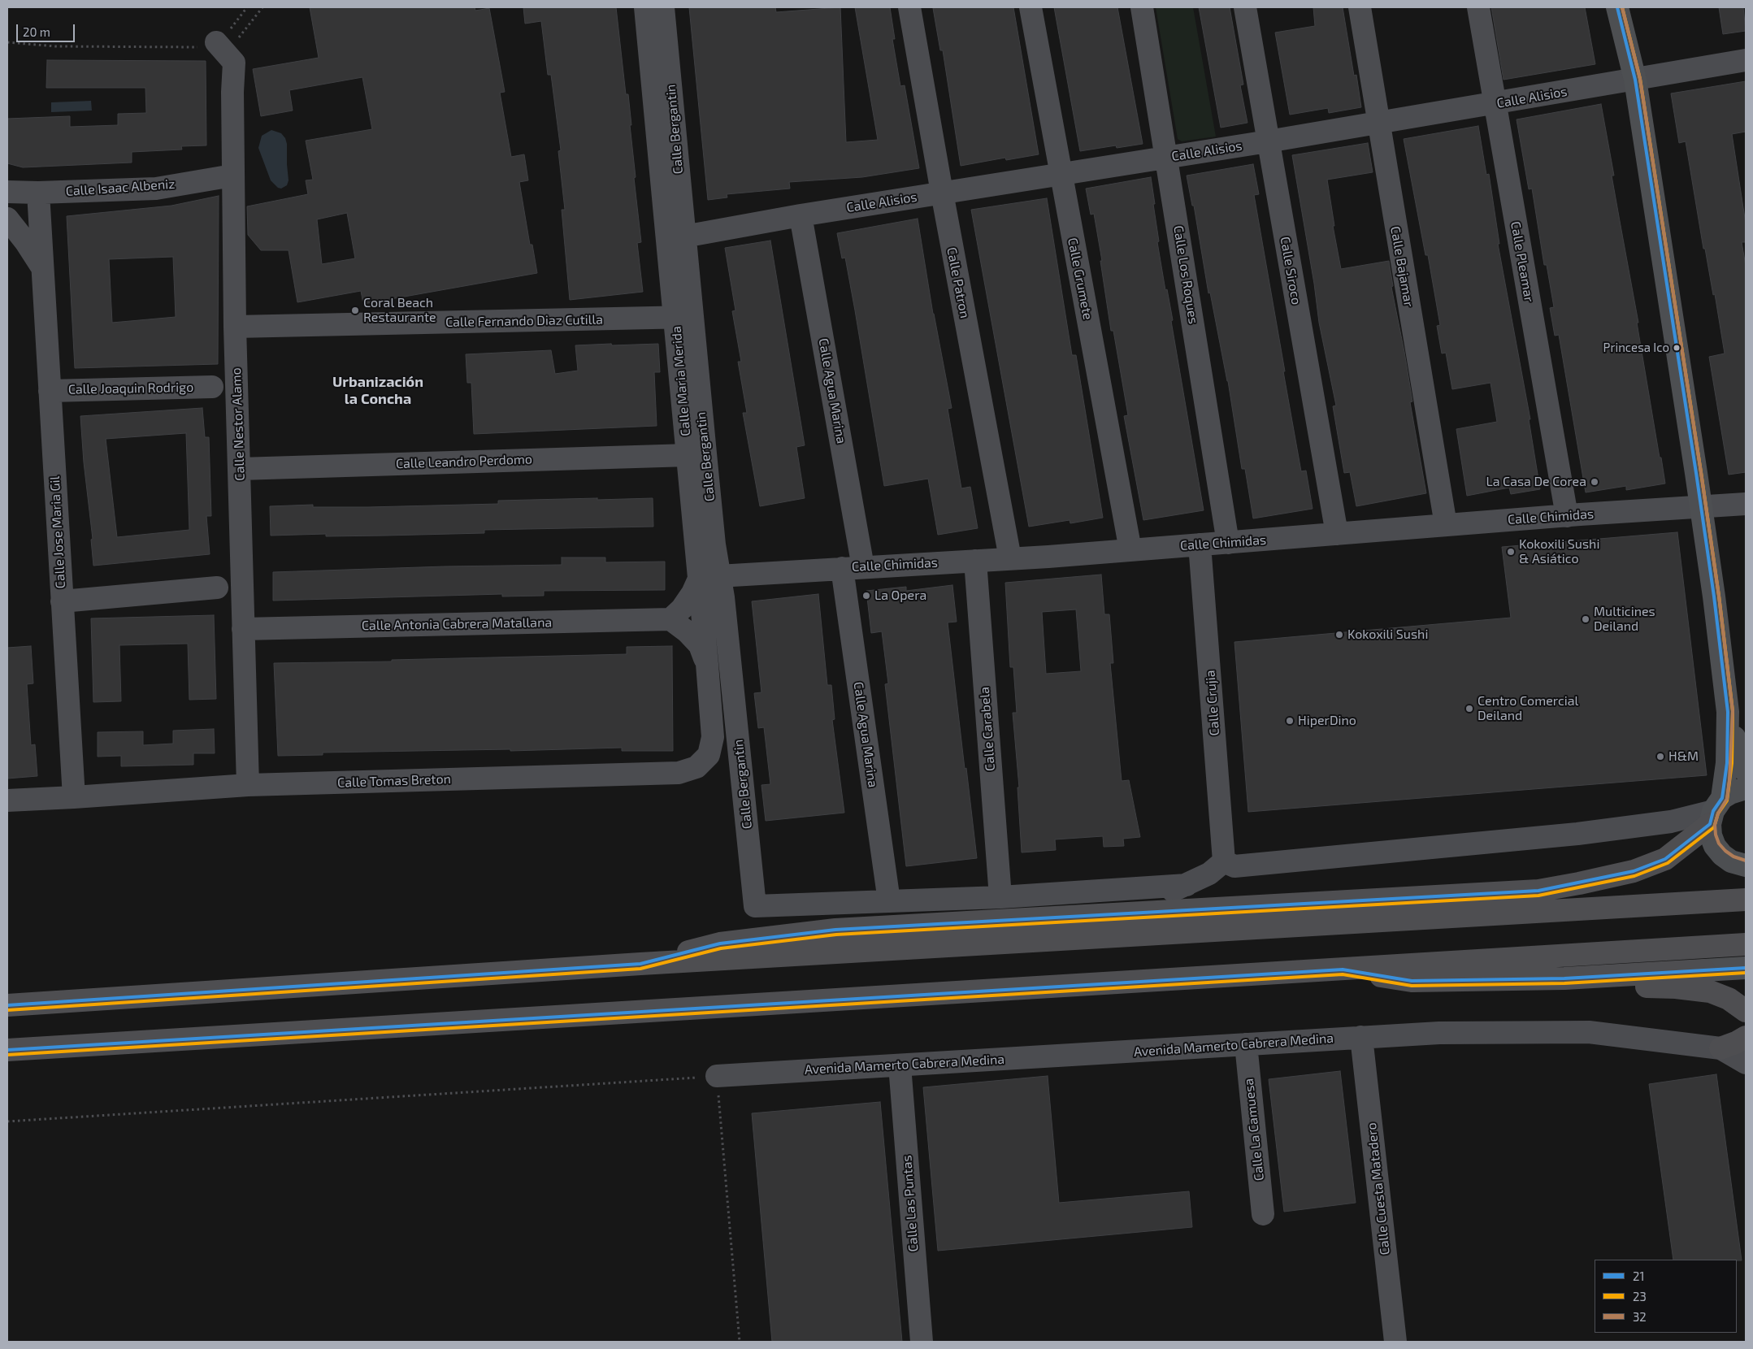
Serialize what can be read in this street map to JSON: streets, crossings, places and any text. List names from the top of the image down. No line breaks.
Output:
{"streets":{"street":["Calle Alisios","Calle Bergantin","Calle Isaac Albeniz","Calle Pleamar","Calle Bajamar","Calle Siroco","Calle Los Roques","Calle Grumete","Calle Patron","Calle Fernando Diaz Cutilla","Calle Maria Merida","Calle Joaquin Rodrigo","Calle Agua Marina","Calle Nestor Alamo","Calle Leandro Perdomo","Calle Chimidas","Calle Jose Maria Gil","Calle Antonia Cabrera Matallana","Calle Crujia","Calle Carabela","Calle Tomas Breton","Avenida Mamerto Cabrera Medina","Calle La Camuesa","Calle Cuesta Matadero","Calle Las Puntas"]},"crossings":[["Calle Alisios","Calle Bergantin"],["Calle Alisios","Calle Pleamar"],["Calle Alisios","Calle Bajamar"],["Calle Alisios","Calle Siroco"],["Calle Alisios","Calle Los Roques"],["Calle Alisios","Calle Grumete"],["Calle Alisios","Calle Patron"],["Calle Alisios","Calle Agua Marina"],["Calle Bergantin","Calle Fernando Diaz Cutilla"],["Calle Bergantin","Calle Maria Merida"],["Calle Bergantin","Calle Agua Marina"],["Calle Bergantin","Calle Chimidas"],["Calle Isaac Albeniz","Calle Nestor Alamo"],["Calle Isaac Albeniz","Calle Jose Maria Gil"],["Calle Pleamar","Calle Chimidas"],["Calle Bajamar","Calle Chimidas"],["Calle Siroco","Calle Chimidas"],["Calle Los Roques","Calle Chimidas"],["Calle Grumete","Calle Chimidas"],["Calle Patron","Calle Chimidas"],["Calle Fernando Diaz Cutilla","Calle Maria Merida"],["Calle Fernando Diaz Cutilla","Calle Nestor Alamo"],["Calle Maria Merida","Calle Leandro Perdomo"],["Calle Maria Merida","Calle Chimidas"],["Calle Maria Merida","Calle Tomas Breton"],["Calle Joaquin Rodrigo","Calle Jose Maria Gil"],["Calle Agua Marina","Calle Chimidas"],["Calle Nestor Alamo","Calle Leandro Perdomo"],["Calle Nestor Alamo","Calle Antonia Cabrera Matallana"],["Calle Nestor Alamo","Calle Tomas Breton"],["Calle Chimidas","Calle Crujia"],["Calle Chimidas","Calle Carabela"],["Calle Jose Maria Gil","Calle Tomas Breton"],["Avenida Mamerto Cabrera Medina","Calle La Camuesa"],["Avenida Mamerto Cabrera Medina","Calle Cuesta Matadero"],["Avenida Mamerto Cabrera Medina","Calle Las Puntas"]],"districts":["Urbanización la Concha"],"places":["Coral Beach Restaurante","Princesa Ico","La Casa De Corea","Kokoxili Sushi & Asiático","La Opera","Multicines Deiland","Kokoxili Sushi","Centro Comercial Deiland","HiperDino","H&M"],"lines":["transit line 21","transit line 23","transit line 32"],"legend":["21","23","32"],"scale_bar":"20 m"}
